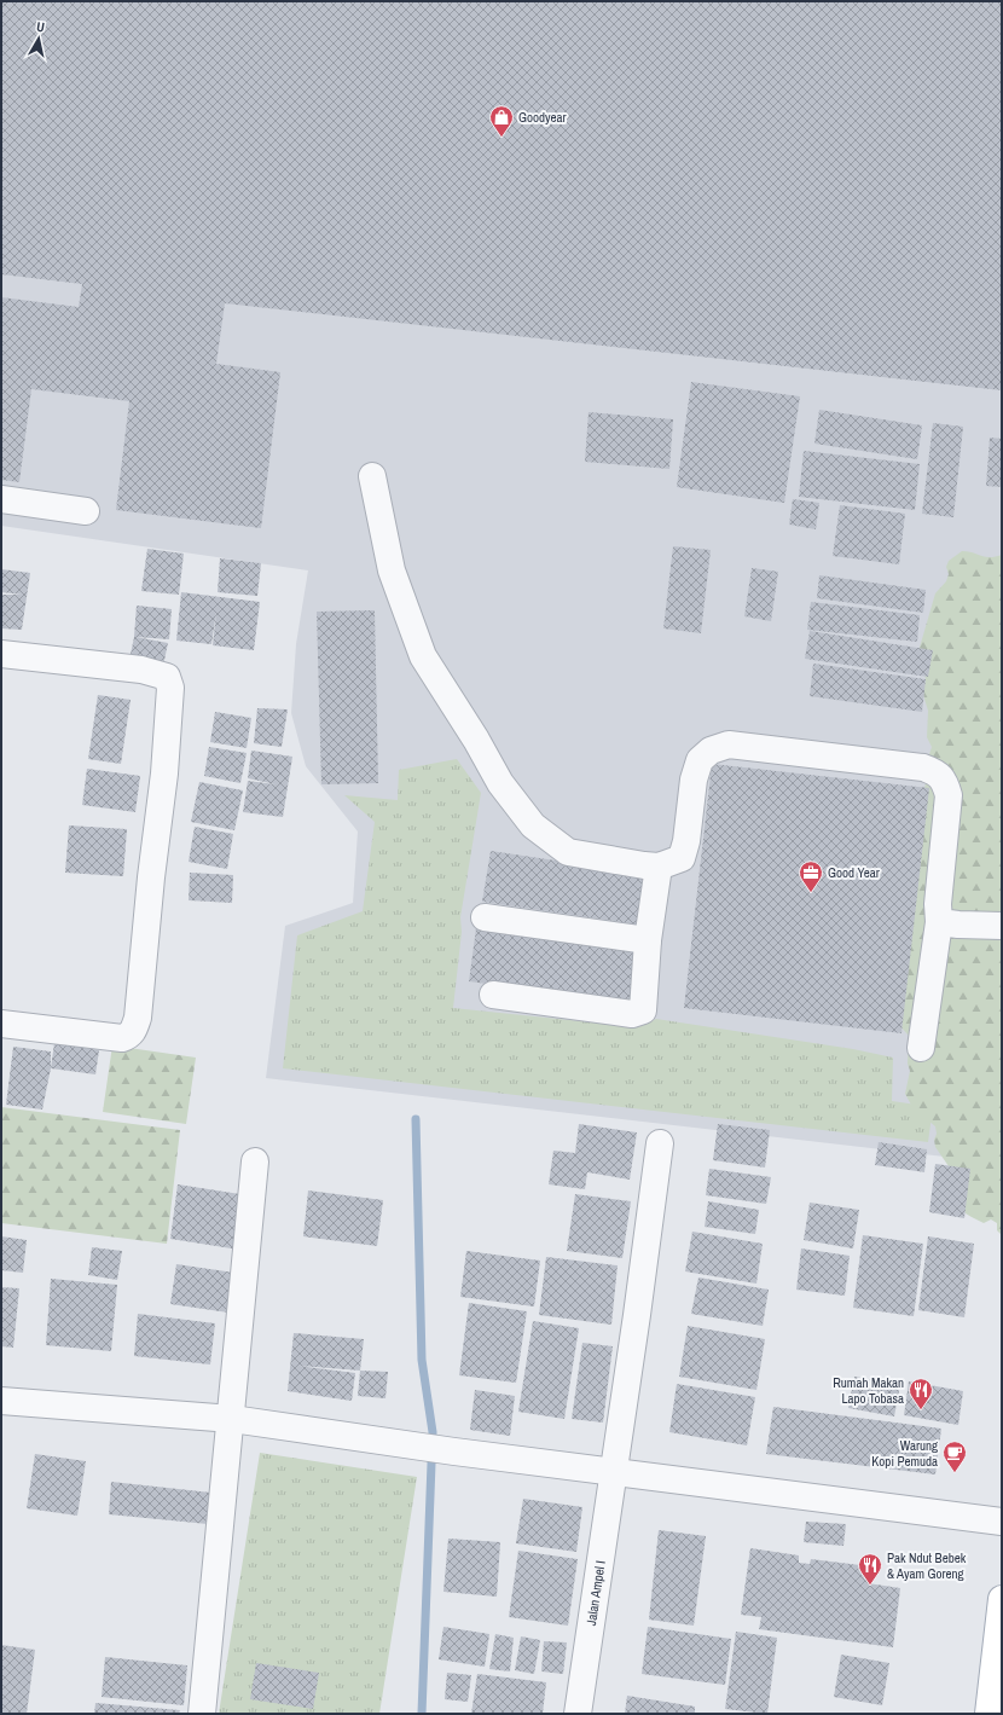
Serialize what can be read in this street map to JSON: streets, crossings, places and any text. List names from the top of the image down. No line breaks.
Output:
{"streets":{"street":["Jalan Ampel I"]},"places":{"shop":["Goodyear"],"office":["Good Year"],"restaurant":["Rumah Makan Lapo Tobasa","Pak Ndut Bebek & Ayam Goreng"],"cafe":["Warung Kopi Pemuda"]},"north":"top"}
